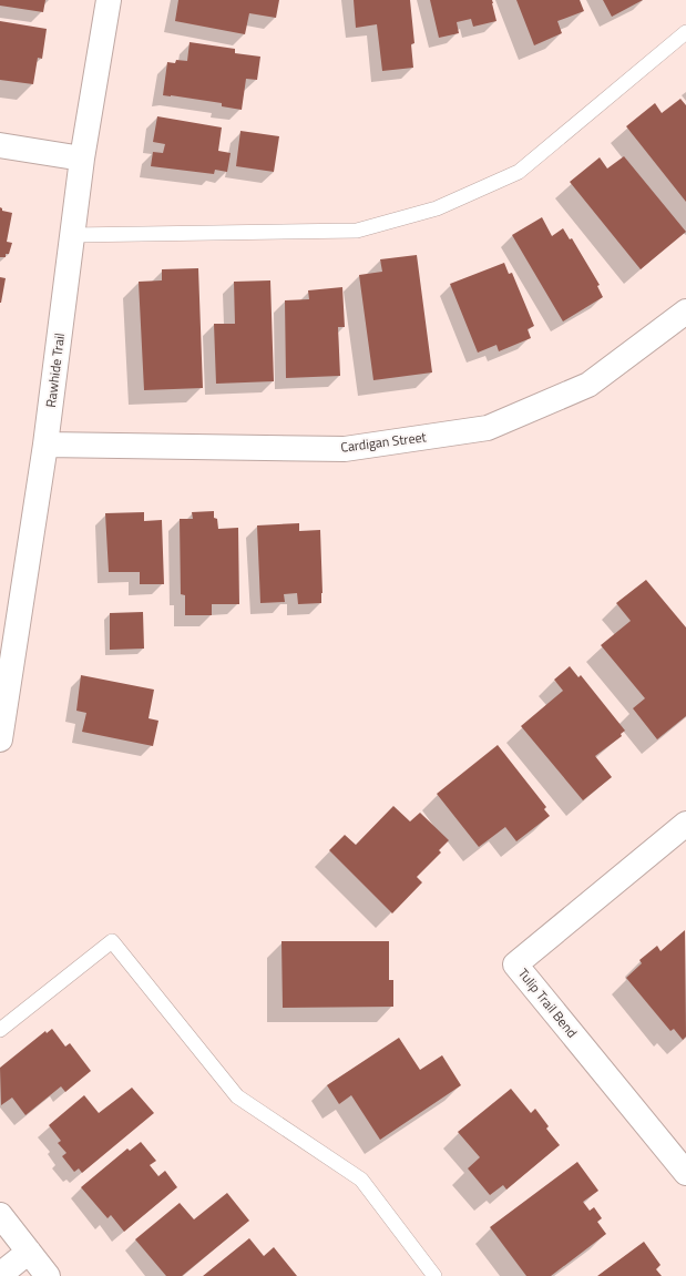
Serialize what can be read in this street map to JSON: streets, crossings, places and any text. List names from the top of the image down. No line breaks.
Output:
{"streets":{"street":["Rawhide Trail","Cardigan Street","Tulip Trail Bend"]},"crossings":[["Rawhide Trail","Cardigan Street"]]}
